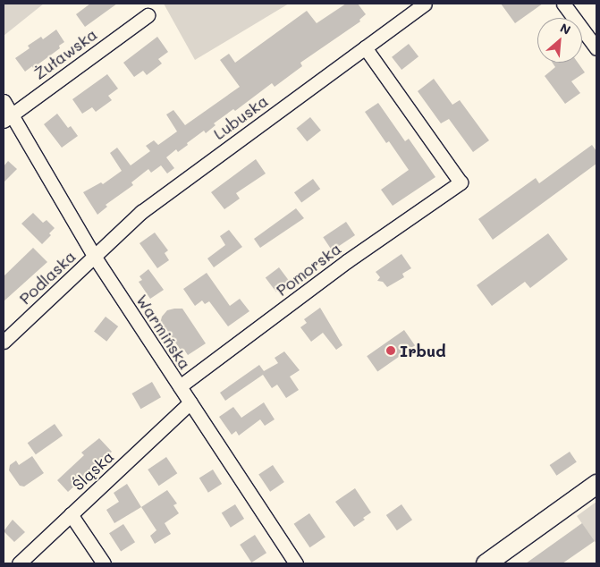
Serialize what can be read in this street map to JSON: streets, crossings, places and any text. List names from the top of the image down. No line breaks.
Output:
{"streets":{"street":["Żuławska","Lubuska","Pomorska","Podlaska","Warmińska","Śląska"]},"crossings":[["Żuławska","Warmińska"],["Lubuska","Pomorska"],["Lubuska","Podlaska"],["Lubuska","Warmińska"],["Pomorska","Warmińska"],["Podlaska","Warmińska"],["Warmińska","Śląska"]],"places":["Irbud"],"north":"top right"}
